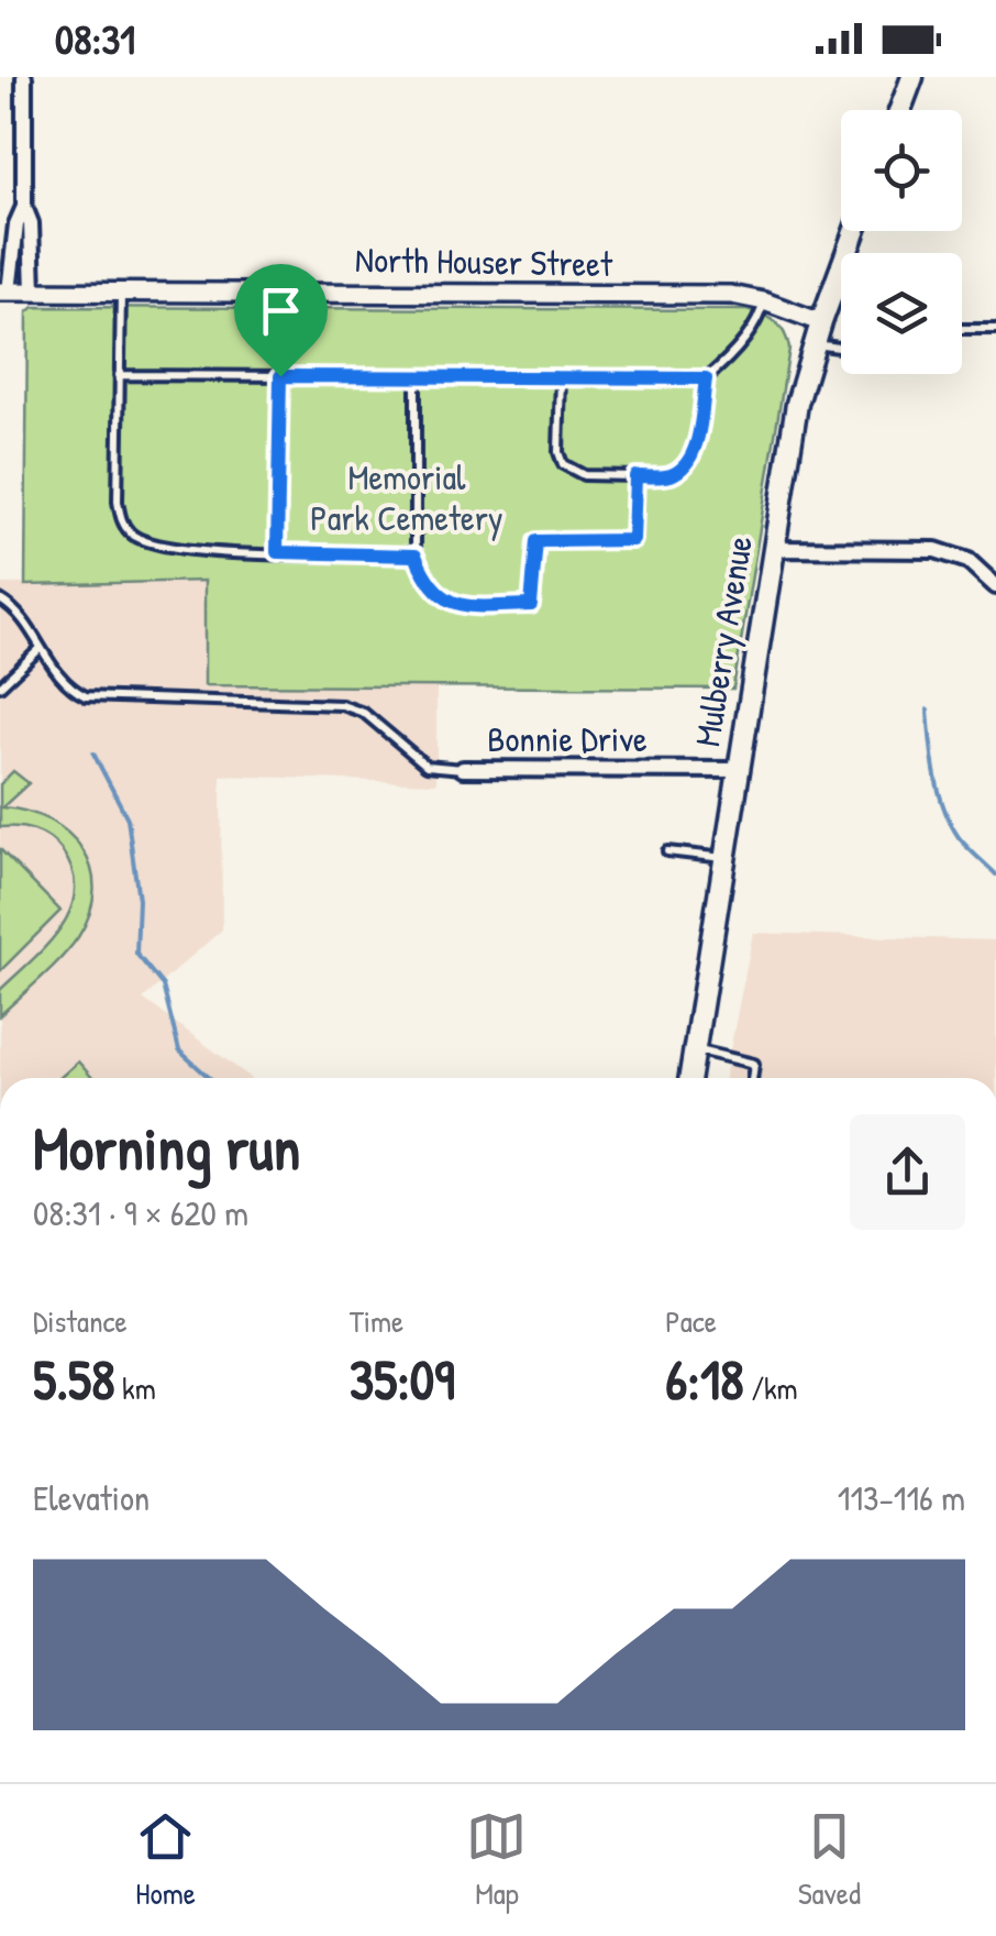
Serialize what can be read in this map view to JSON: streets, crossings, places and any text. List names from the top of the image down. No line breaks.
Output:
{"streets":{"main road":["Mulberry Avenue"],"street":["North Houser Street","Bonnie Drive"]},"crossings":[["North Houser Street","Mulberry Avenue"],["Mulberry Avenue","Bonnie Drive"]],"parks":["Memorial Park Cemetery"],"page":{"status":"08:31","heading":["Morning run","08:31 · 9 × 620 m"],"stats":[["Distance","5.58 km"],["Time","35:09"],["Pace","6:18 /km"]],"chart":["Elevation","113–116 m"],"tabs":["Home","Map","Saved"]}}
